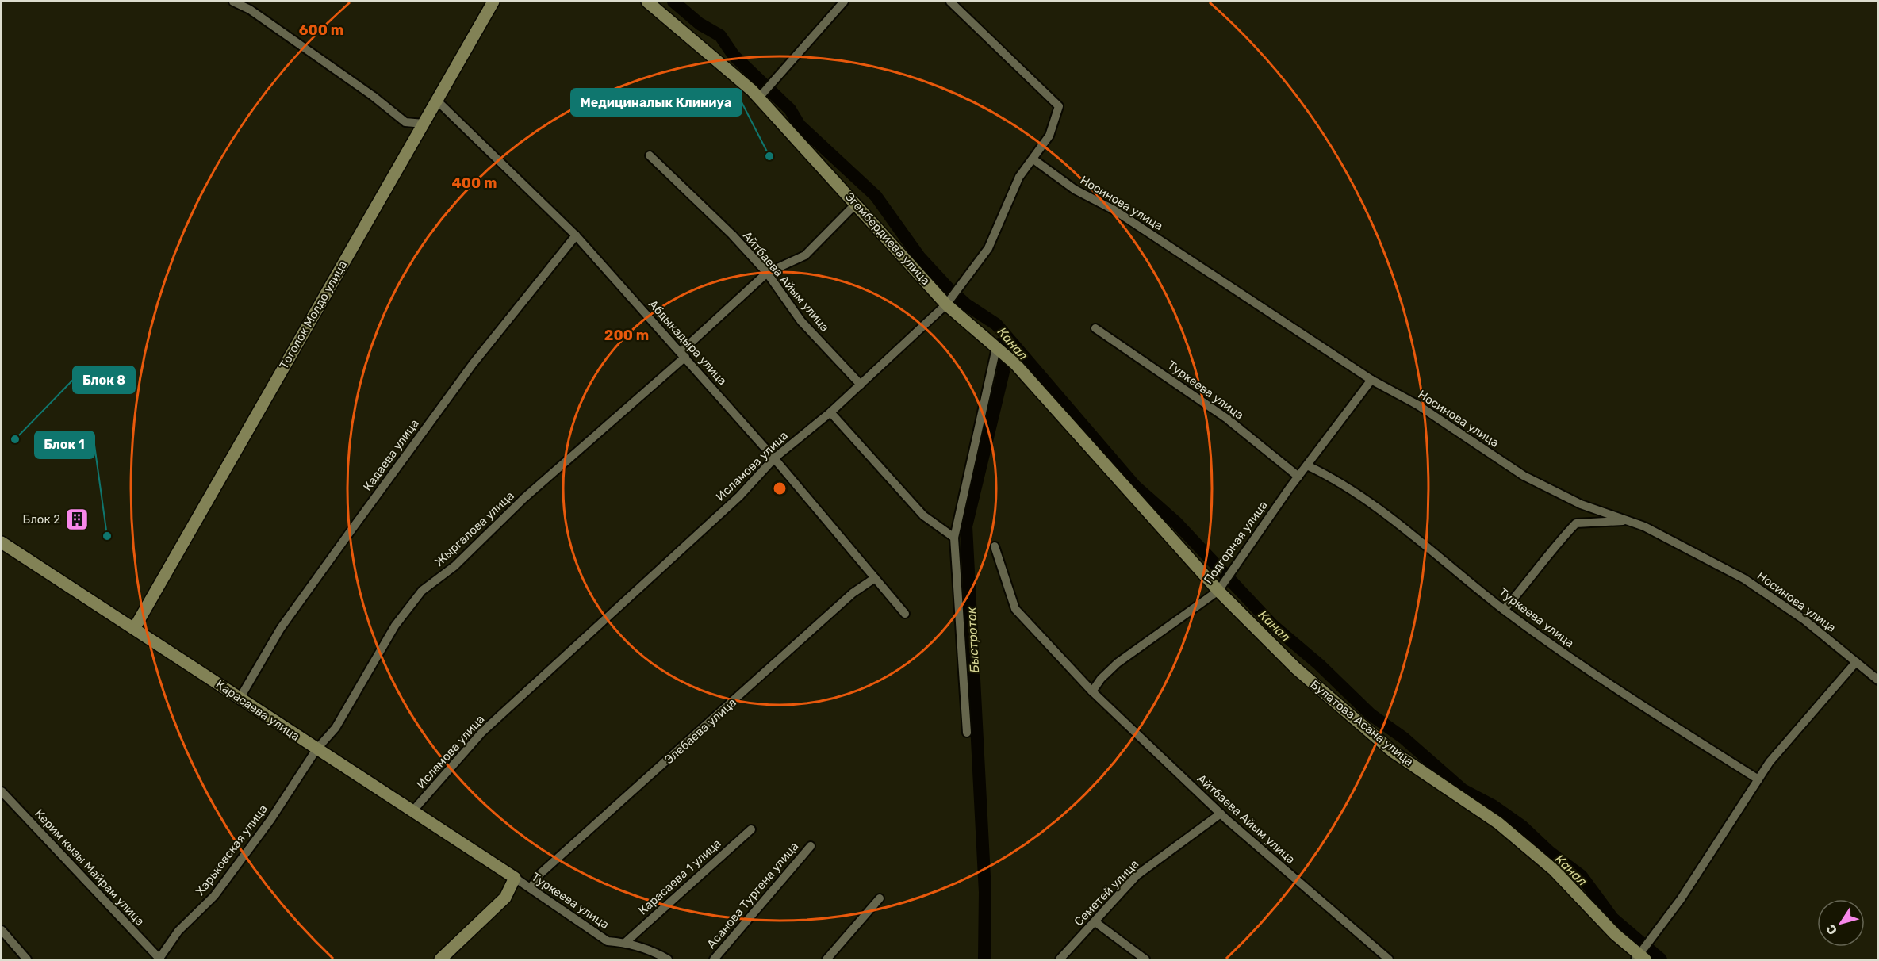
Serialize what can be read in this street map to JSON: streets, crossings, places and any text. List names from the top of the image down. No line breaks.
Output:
{"streets":{"street":["Носинова улица","Эгембердиева улица","Айтбаева Айым улица","Тоголок Молдо улица","Абдыкадыра улица","Туркеева улица","Кадаева улица","Исламова улица","Жыргалова улица","Подгорная улица","Карасаева улица","Булатова Асана улица","Элебаева улица","Харьковская улица","Керим кызы Майрам улица","Карасаева 1 улица","Семетей улица","Асанова Тургена улица"]},"crossings":[["Носинова улица","Исламова улица"],["Носинова улица","Подгорная улица"],["Эгембердиева улица","Исламова улица"],["Эгембердиева улица","Жыргалова улица"],["Эгембердиева улица","Булатова Асана улица"],["Айтбаева Айым улица","Исламова улица"],["Айтбаева Айым улица","Жыргалова улица"],["Айтбаева Айым улица","Подгорная улица"],["Айтбаева Айым улица","Семетей улица"],["Тоголок Молдо улица","Абдыкадыра улица"],["Тоголок Молдо улица","Карасаева улица"],["Абдыкадыра улица","Кадаева улица"],["Абдыкадыра улица","Исламова улица"],["Абдыкадыра улица","Жыргалова улица"],["Абдыкадыра улица","Элебаева улица"],["Туркеева улица","Подгорная улица"],["Туркеева улица","Карасаева улица"],["Туркеева улица","Элебаева улица"],["Туркеева улица","Карасаева 1 улица"],["Кадаева улица","Карасаева улица"],["Исламова улица","Карасаева улица"],["Жыргалова улица","Карасаева улица"],["Жыргалова улица","Харьковская улица"],["Подгорная улица","Булатова Асана улица"],["Карасаева улица","Харьковская улица"],["Харьковская улица","Керим кызы Майрам улица"]],"water":["Канал","Быстроток"],"places":{"other":["Медициналык Клиниуа","Блок 8","Блок 1"],"building":["Блок 2"]},"north":"bottom left","rings":["600 m","400 m","200 m"]}
